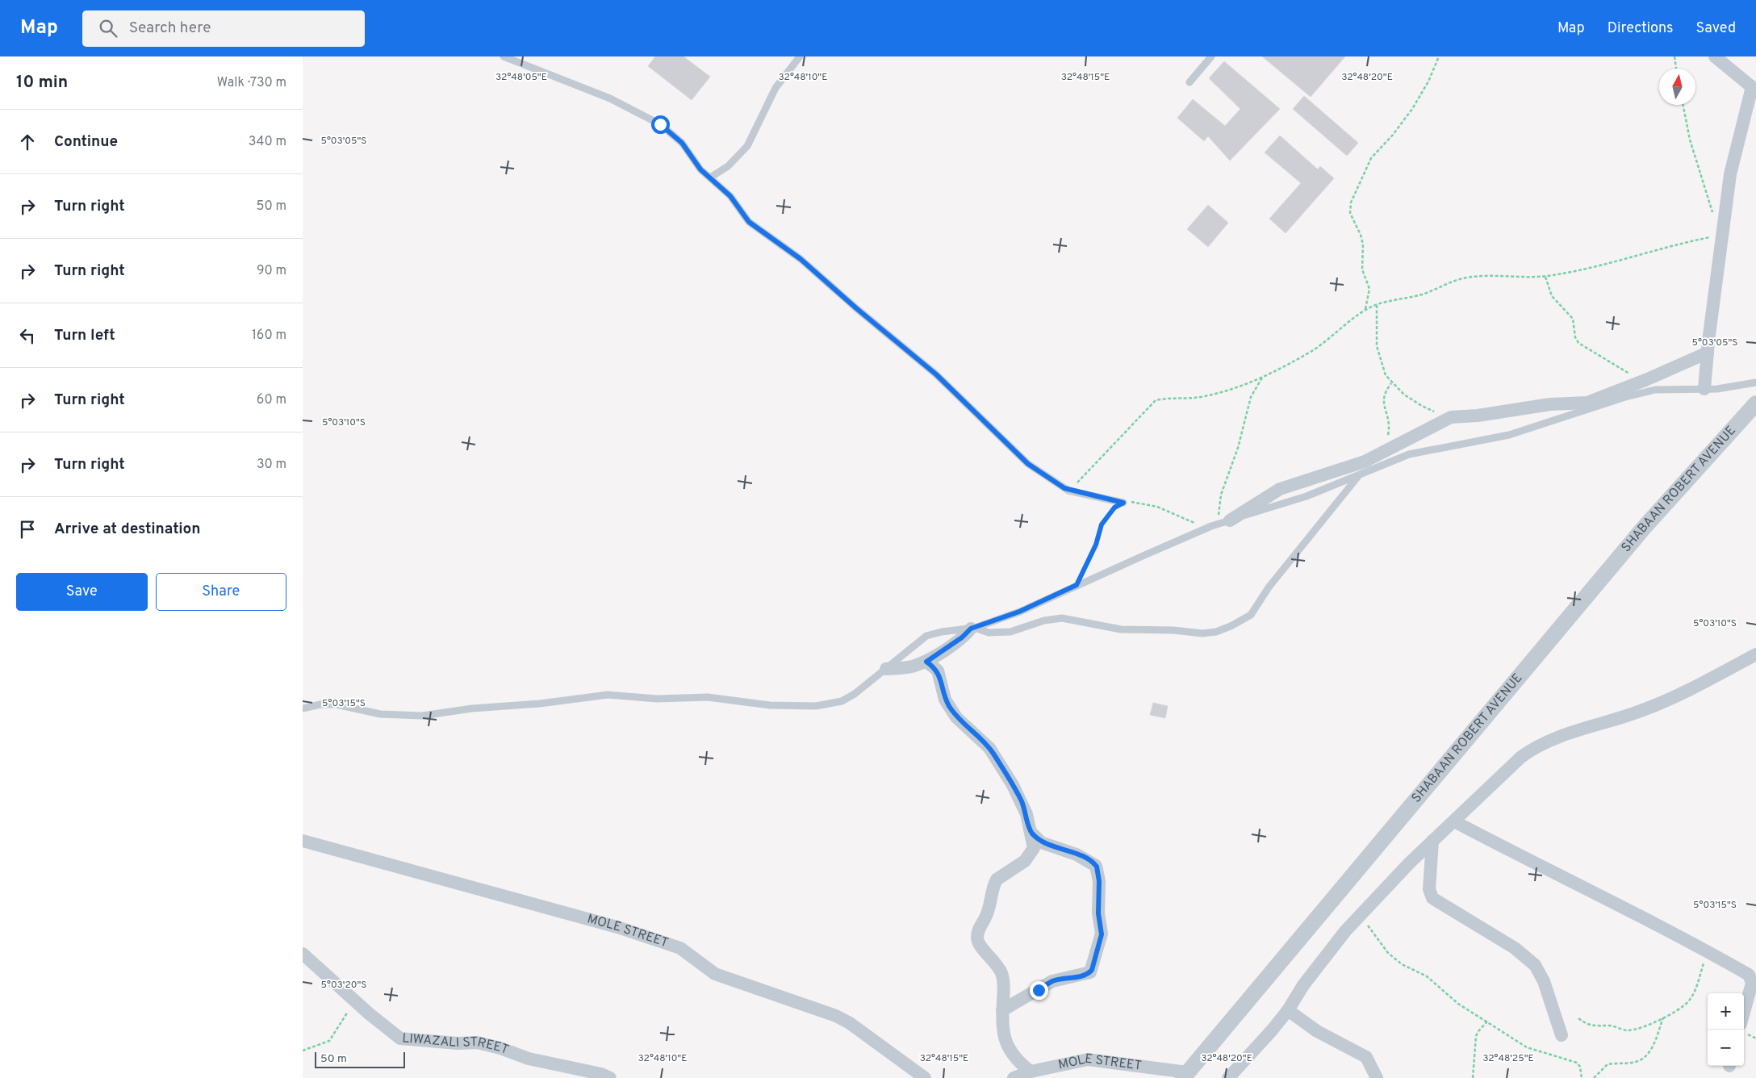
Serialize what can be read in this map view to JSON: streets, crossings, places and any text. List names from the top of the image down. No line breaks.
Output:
{"streets":{"street":["SHABAAN ROBERT AVENUE","MOLE STREET","LIWAZALI STREET"]},"crossings":[["SHABAAN ROBERT AVENUE","MOLE STREET"]],"scale_bar":"50 m","north":"top","page":{"header":"Map","search":"Search here","nav":["Map","Directions","Saved"],"heading":["10 min","Walk · 730 m"],"list":[["Continue","340 m"],["Turn right","50 m"],["Turn right","90 m"],["Turn left","160 m"],["Turn right","60 m"],["Turn right","30 m"],"Arrive at destination"],"buttons":["Save","Share"],"map_buttons":["+","−"],"scale":"50 m"},"coordinates":["32°48'05\"E","32°48'10\"E","32°48'15\"E","32°48'20\"E","5°03'05\"S","5°03'10\"S","5°03'15\"S","5°03'20\"S","32°48'25\"E"]}
